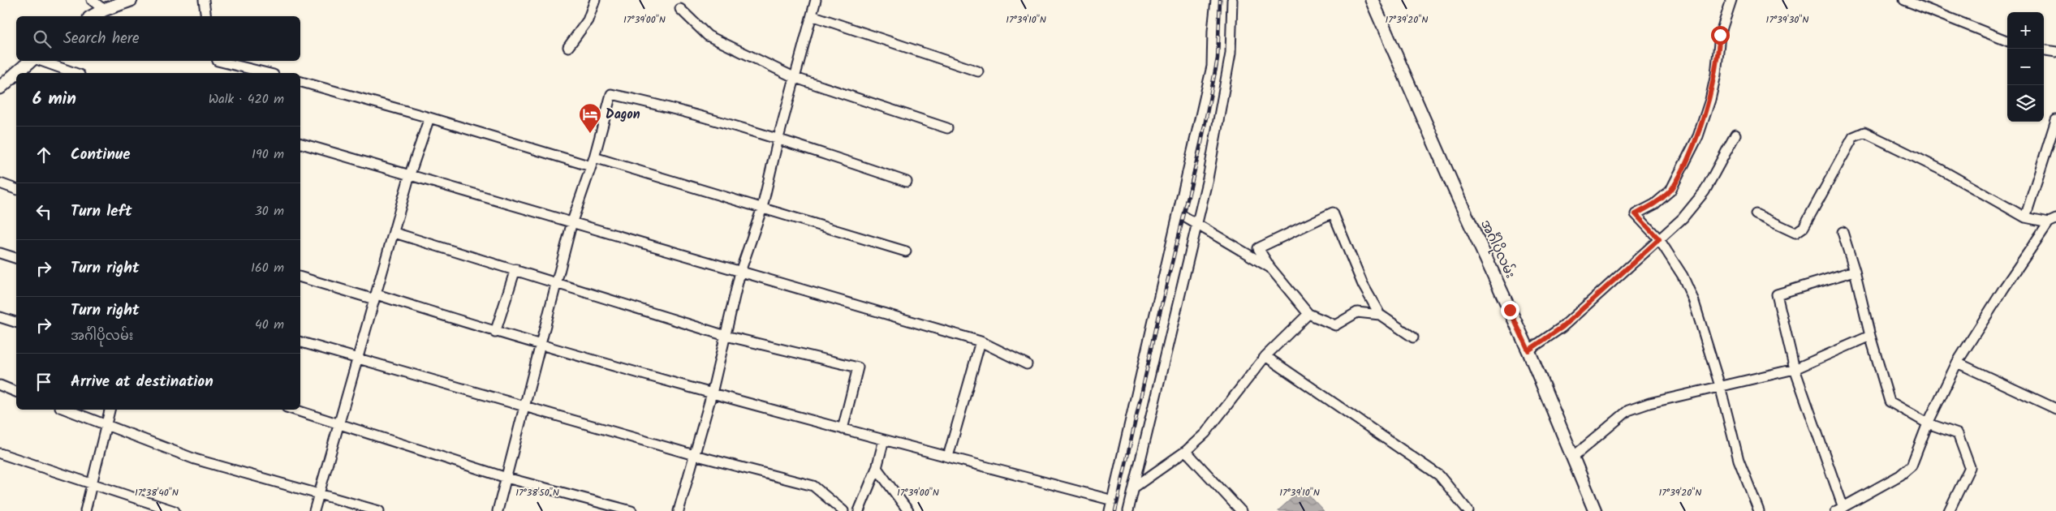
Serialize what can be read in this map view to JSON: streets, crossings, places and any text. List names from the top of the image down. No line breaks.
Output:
{"streets":{"main road":["အင်္ဂါပိုလမ်း"]},"places":{"hotel":["Dagon"]},"page":{"map_buttons":["+","−"],"search":"Search here","heading":["6 min","Walk · 420 m"],"list":[["Continue","190 m"],["Turn left","30 m"],["Turn right","160 m"],["Turn right","အင်္ဂါပိုလမ်း","40 m"],"Arrive at destination"]},"coordinates":["17°39'00\"N","17°39'10\"N","17°39'20\"N","17°39'30\"N","17°38'40\"N","17°38'50\"N"]}
